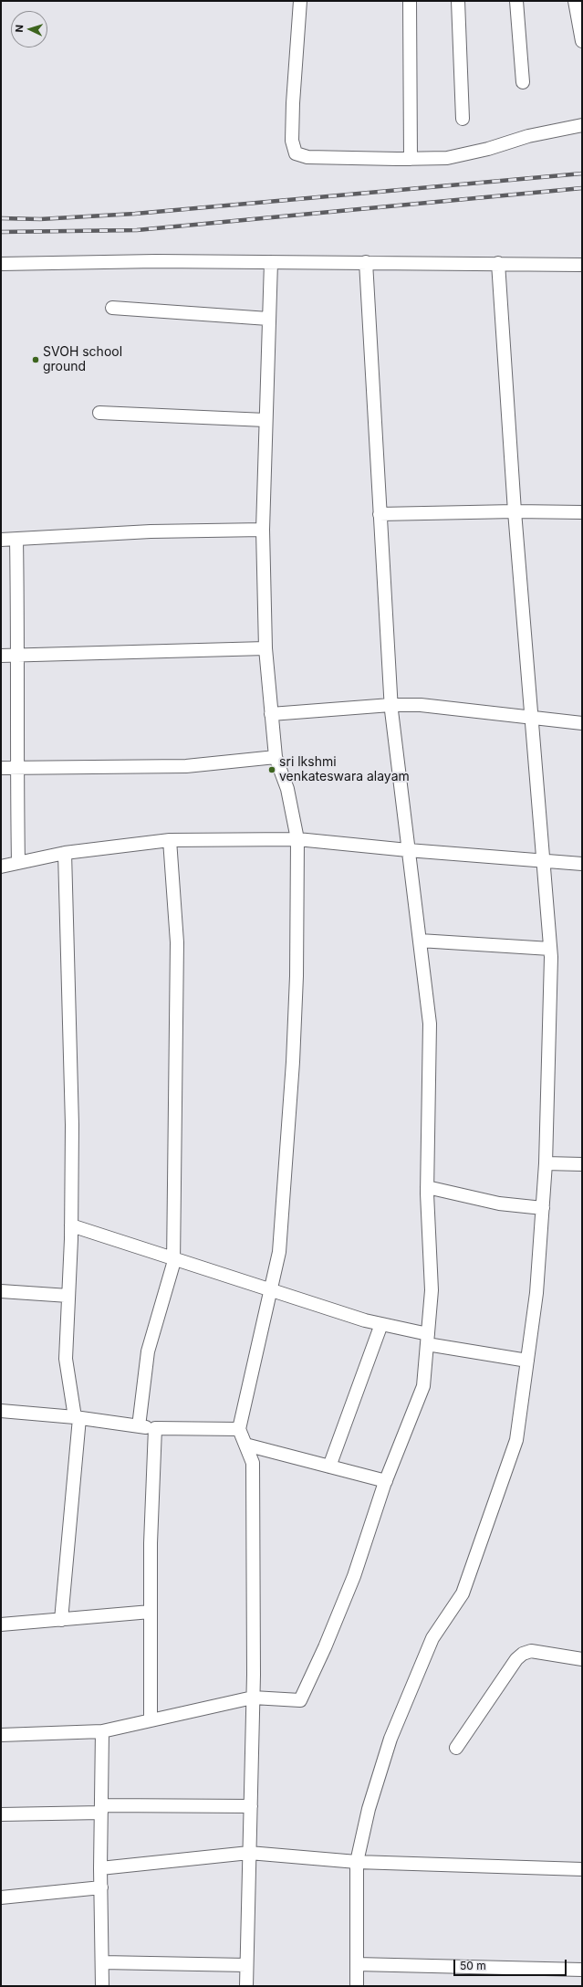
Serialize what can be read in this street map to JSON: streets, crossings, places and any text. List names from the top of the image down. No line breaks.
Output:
{"places":["SVOH school ground","sri lkshmi venkateswara alayam"],"scale_bar":"50 m","north":"left"}
